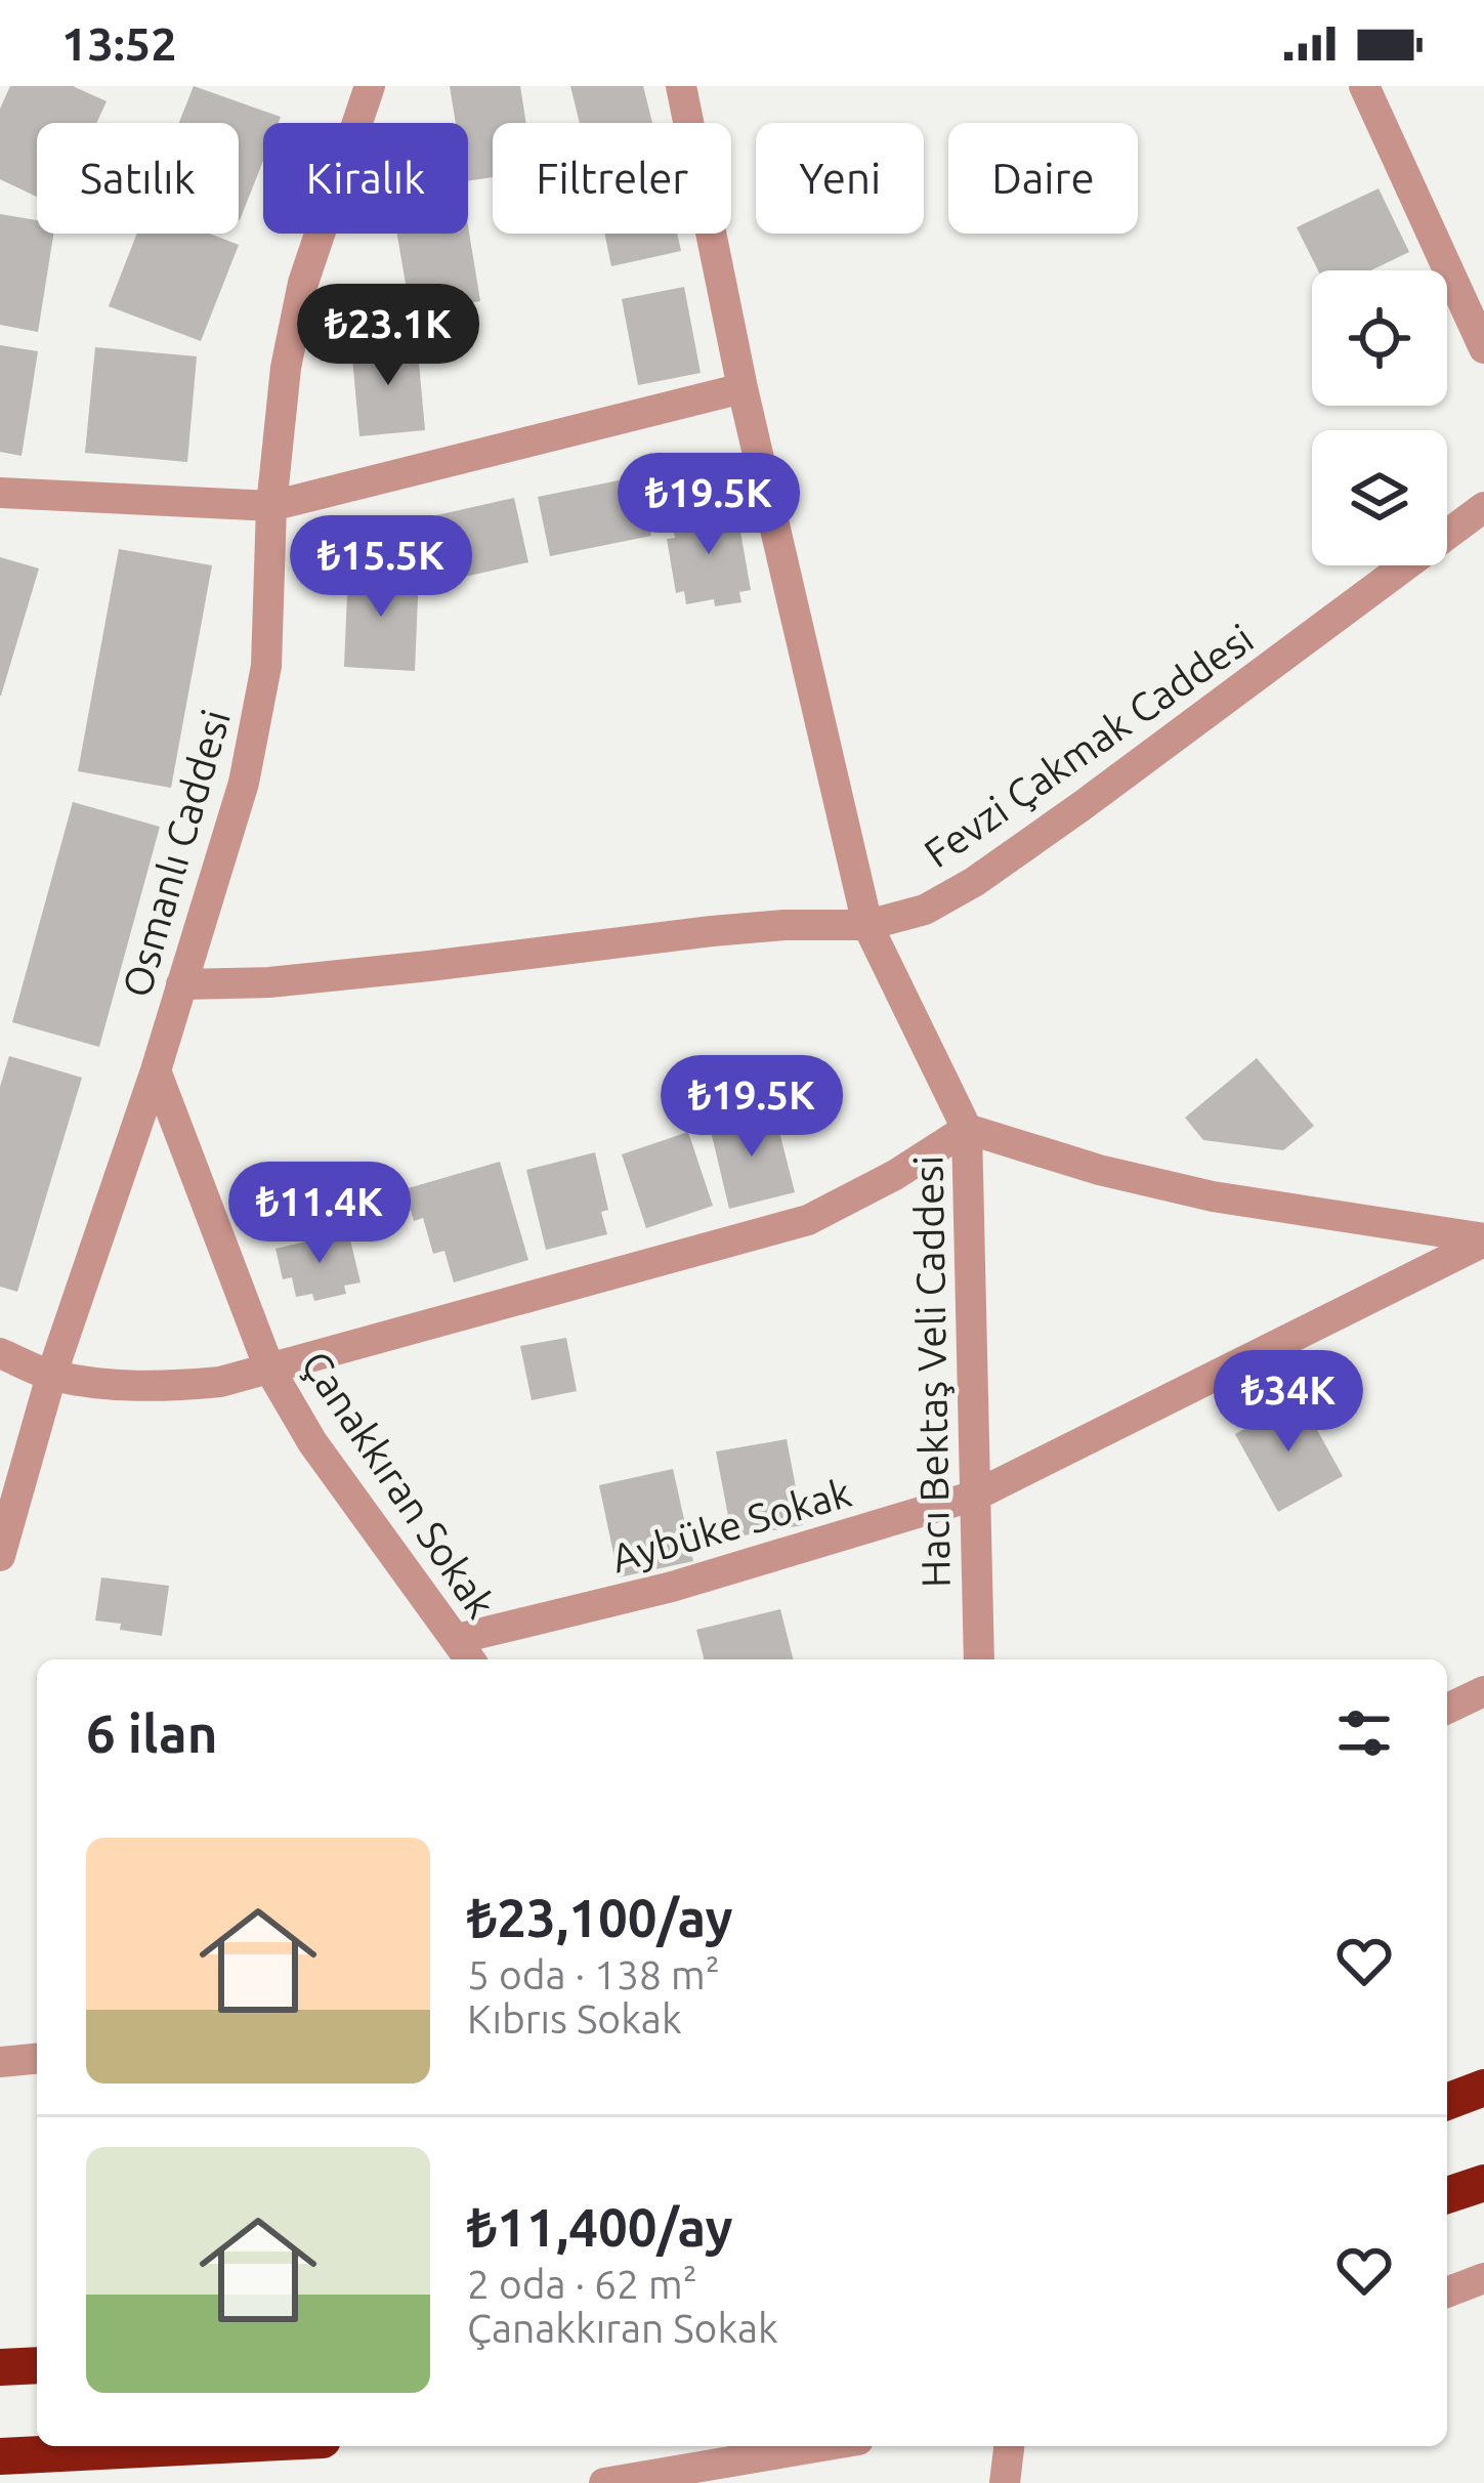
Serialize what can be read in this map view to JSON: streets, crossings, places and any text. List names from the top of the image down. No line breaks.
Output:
{"streets":{"street":["Fevzi Çakmak Caddesi","Osmanlı Caddesi","Hacı Bektaş Veli Caddesi","Çanakkıran Sokak","Aybüke Sokak"]},"crossings":[["Fevzi Çakmak Caddesi","Osmanlı Caddesi"],["Fevzi Çakmak Caddesi","Hacı Bektaş Veli Caddesi"],["Osmanlı Caddesi","Çanakkıran Sokak"],["Hacı Bektaş Veli Caddesi","Aybüke Sokak"],["Çanakkıran Sokak","Aybüke Sokak"]],"page":{"status":"13:52","chip":["Satılık","Kiralık","Filtreler","Yeni","Daire"],"price":["₺23.1K","₺19.5K","₺15.5K","₺19.5K","₺11.4K","₺34K"],"heading":"6 ilan","list":[{"name":"₺23,100/ay","note":"5 oda · 138 m² · Kıbrıs Sokak"},{"name":"₺11,400/ay","note":"2 oda · 62 m² · Çanakkıran Sokak"}]}}
